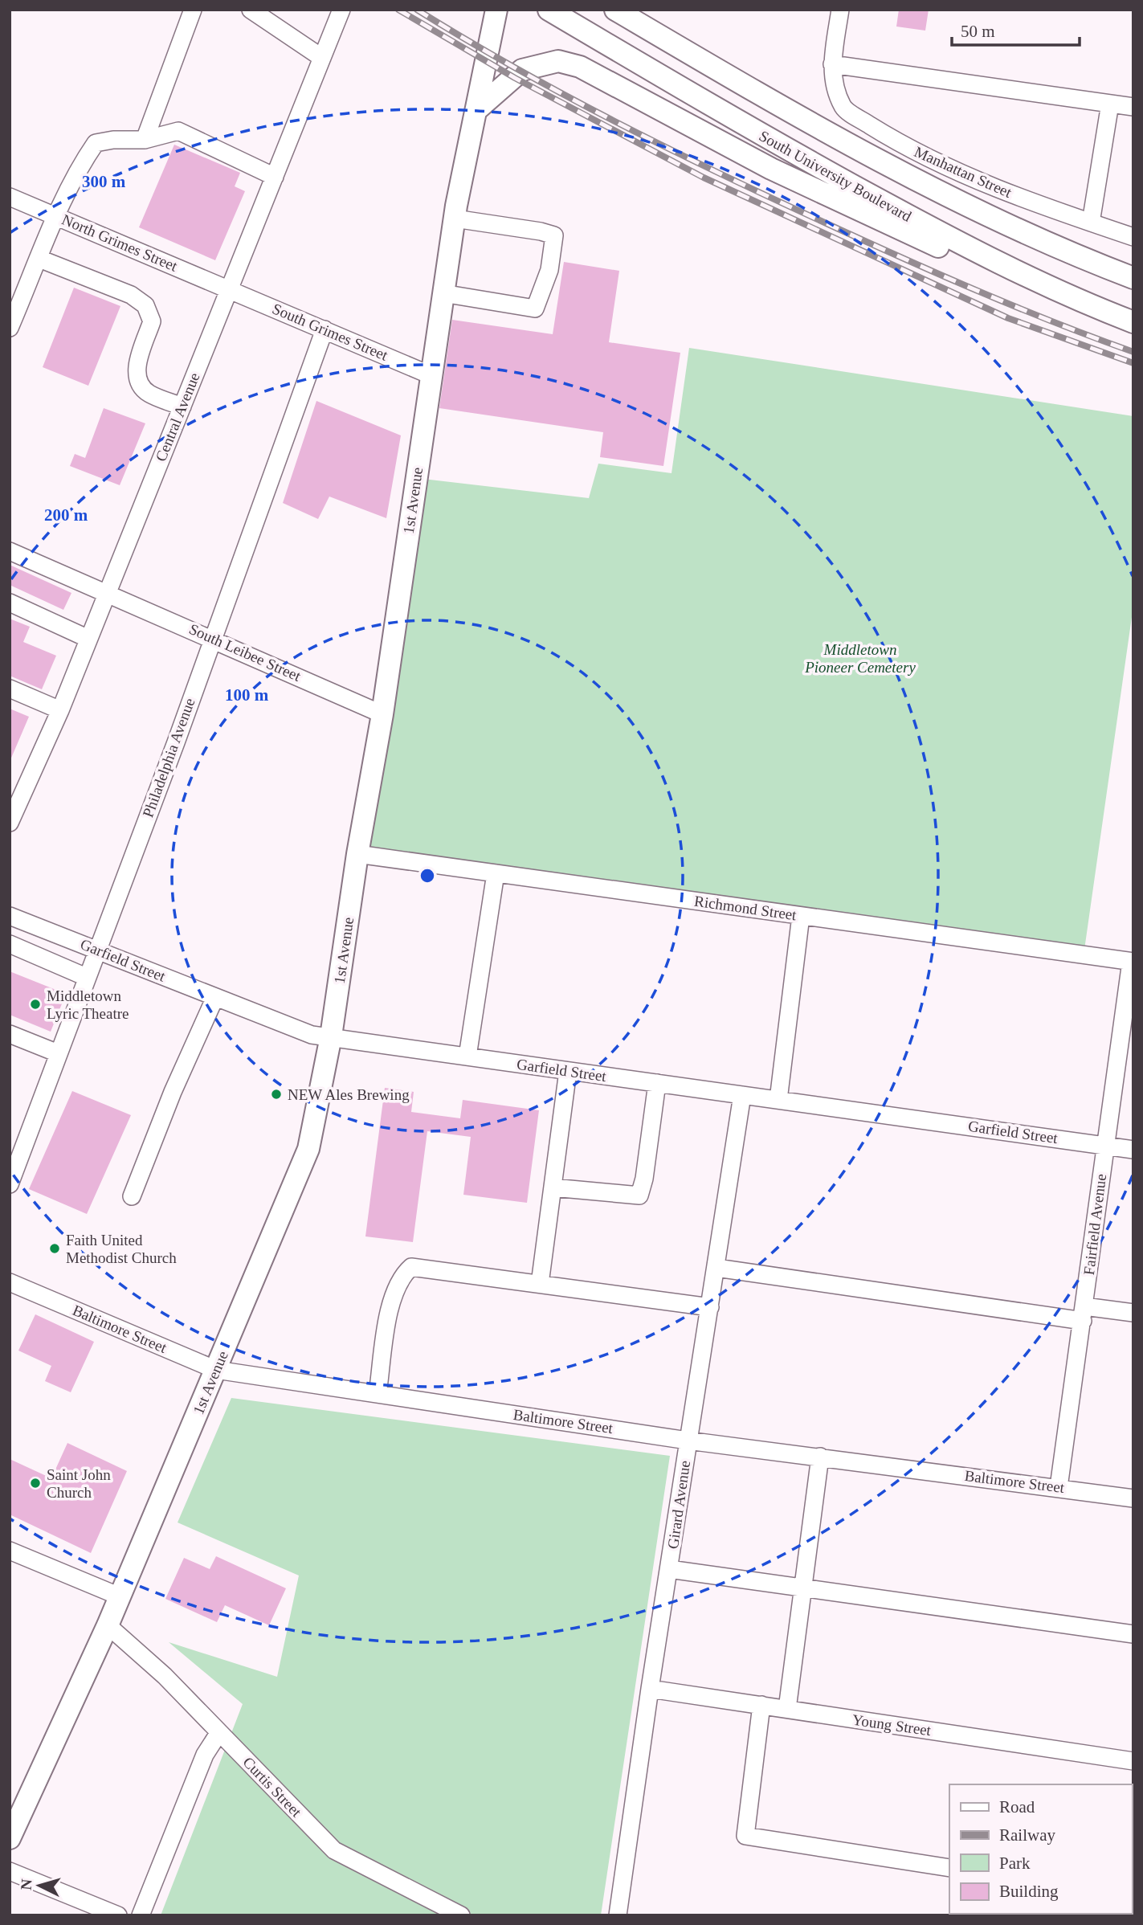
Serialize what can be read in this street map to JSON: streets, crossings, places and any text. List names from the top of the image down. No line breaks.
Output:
{"streets":{"main road":["South University Boulevard","1st Avenue"],"street":["Manhattan Street","North Grimes Street","South Grimes Street","Central Avenue","South Leibee Street","Philadelphia Avenue","Richmond Street","Garfield Street","Fairfield Avenue","Baltimore Street","Girard Avenue","Young Street","Curtis Street"]},"crossings":[["North Grimes Street","South Grimes Street"],["North Grimes Street","Central Avenue"],["South Grimes Street","Central Avenue"],["South Grimes Street","1st Avenue"],["South Grimes Street","Philadelphia Avenue"],["Central Avenue","South Leibee Street"],["1st Avenue","South Leibee Street"],["1st Avenue","Richmond Street"],["1st Avenue","Garfield Street"],["1st Avenue","Baltimore Street"],["1st Avenue","Curtis Street"],["South Leibee Street","Philadelphia Avenue"],["Philadelphia Avenue","Garfield Street"],["Richmond Street","Fairfield Avenue"],["Garfield Street","Fairfield Avenue"],["Garfield Street","Girard Avenue"],["Fairfield Avenue","Baltimore Street"],["Baltimore Street","Girard Avenue"],["Girard Avenue","Young Street"]],"parks":["Middletown Pioneer Cemetery"],"places":["Middletown Lyric Theatre","NEW Ales Brewing","Faith United Methodist Church","Saint John Church"],"legend":["Road","Railway","Park","Building"],"scale_bar":"50 m","north":"left","rings":["300 m","200 m","100 m"]}
